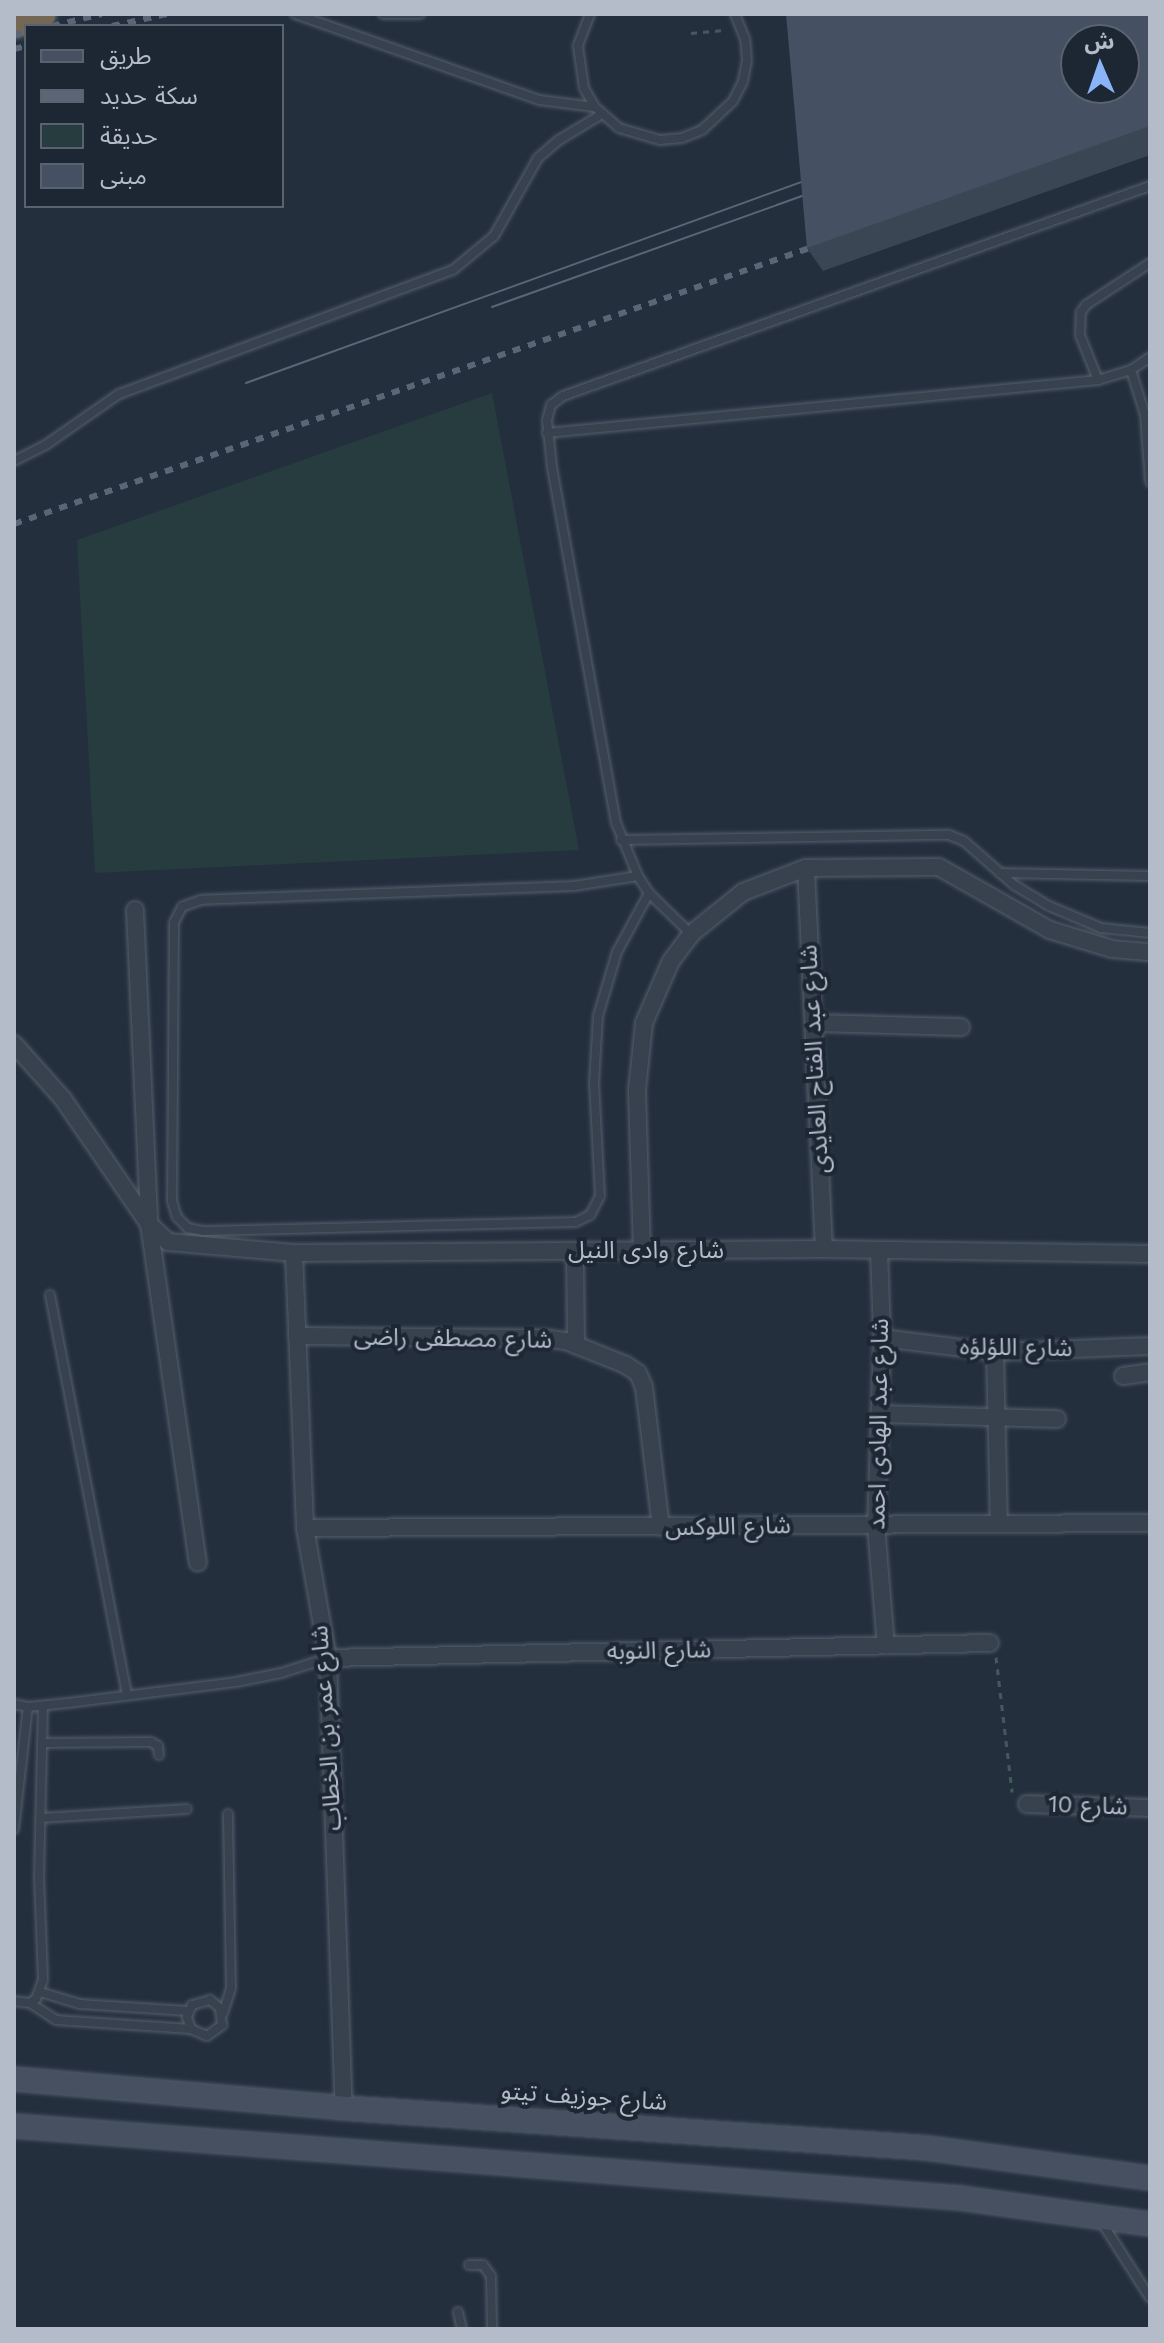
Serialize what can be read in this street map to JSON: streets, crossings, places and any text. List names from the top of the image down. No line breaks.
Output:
{"streets":{"main road":["شارع جوزيف تيتو"],"street":["شارع عبد الفتاح العايدى","شارع وادى النيل","شارع مصطفى راضى","شارع اللؤلؤه","شارع عبد الهادى احمد","شارع اللوكس","شارع النوبه","شارع عمر بن الخطاب","شارع 10"]},"crossings":[["شارع عبد الفتاح العايدى","شارع وادى النيل"],["شارع وادى النيل","شارع عبد الهادى احمد"],["شارع وادى النيل","شارع عمر بن الخطاب"],["شارع مصطفى راضى","شارع اللوكس"],["شارع مصطفى راضى","شارع عمر بن الخطاب"],["شارع اللؤلؤه","شارع عبد الهادى احمد"],["شارع عبد الهادى احمد","شارع اللوكس"],["شارع عبد الهادى احمد","شارع النوبه"],["شارع اللوكس","شارع عمر بن الخطاب"],["شارع النوبه","شارع عمر بن الخطاب"],["شارع عمر بن الخطاب","شارع جوزيف تيتو"]],"legend":["طريق","سكة حديد","حديقة","مبنى"],"north":"top"}
